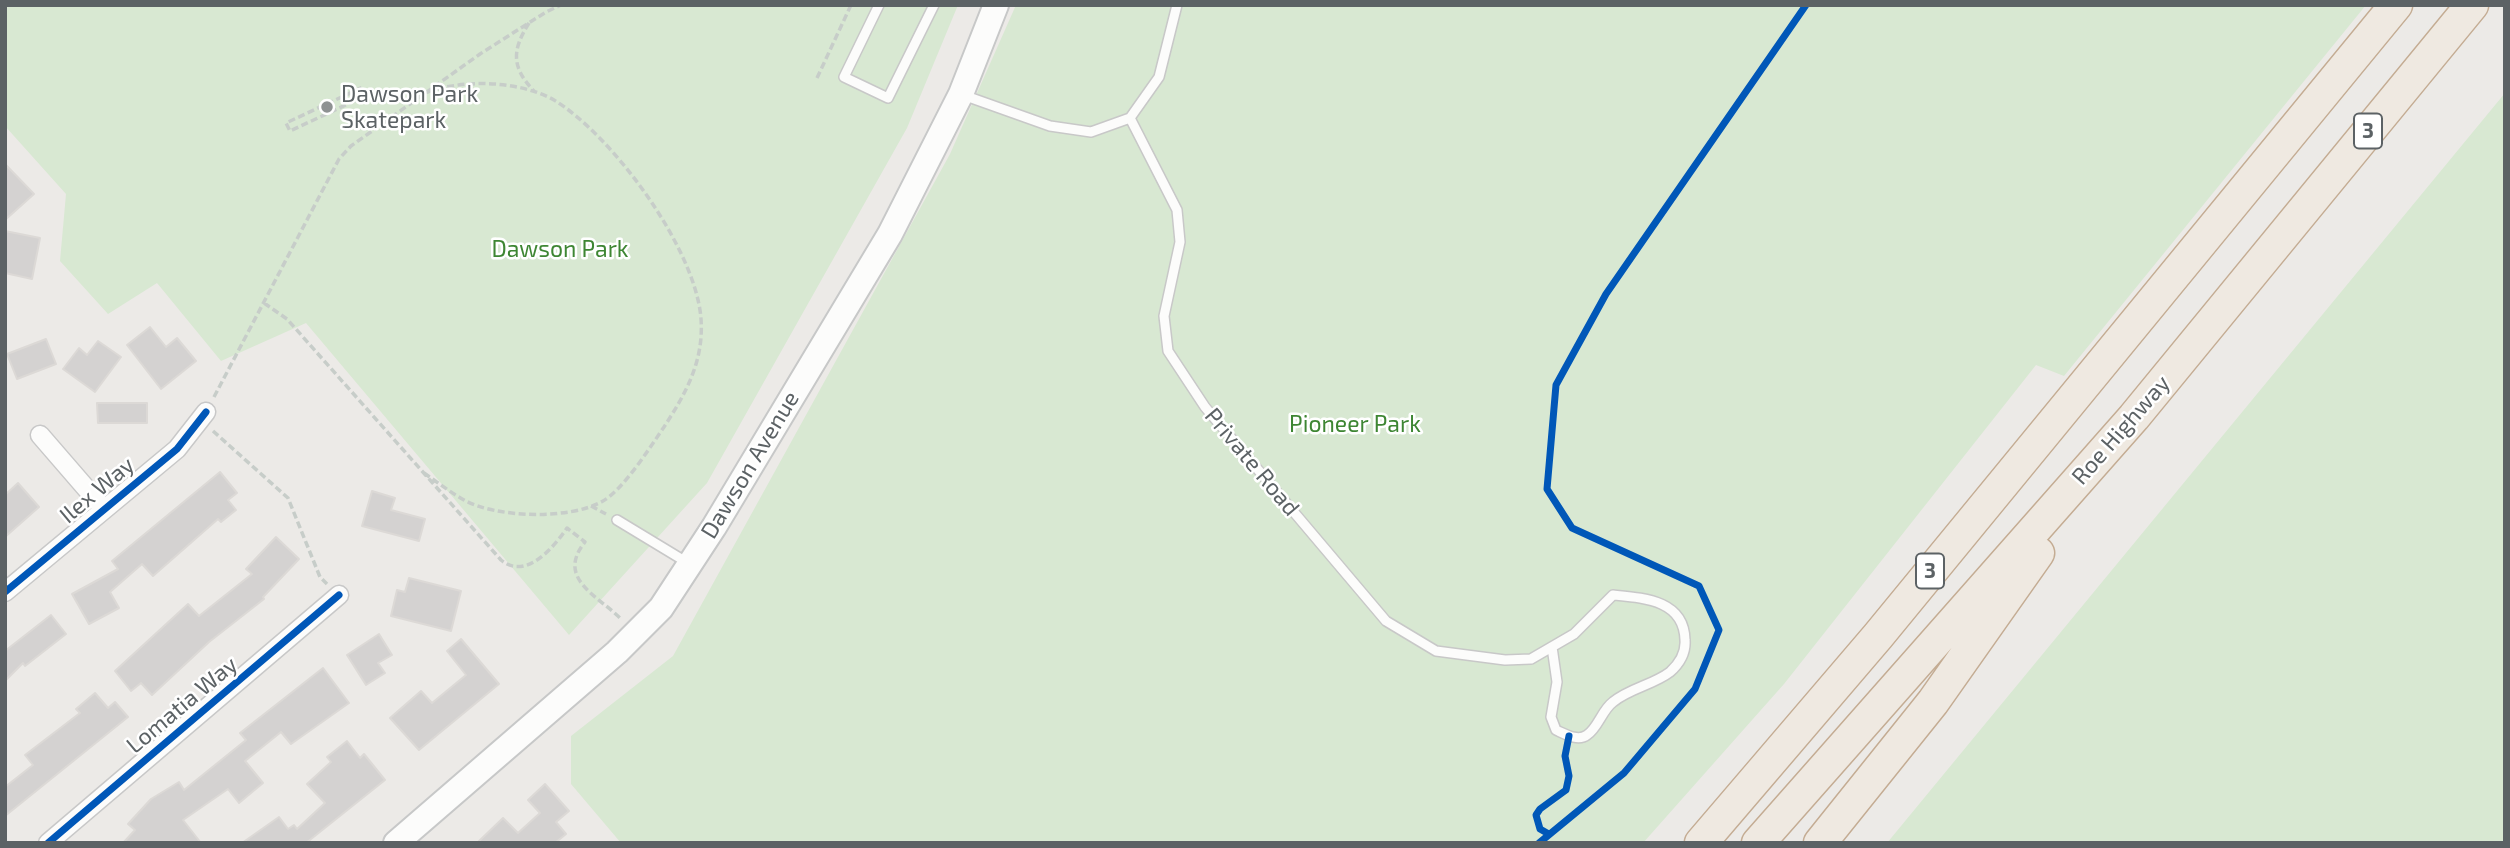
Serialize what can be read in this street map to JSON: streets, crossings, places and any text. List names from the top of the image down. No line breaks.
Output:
{"streets":{"highway":["3","Roe Highway"],"main road":["Dawson Avenue"],"street":["Ilex Way","Lomatia Way"],"lane":["Private Road"]},"parks":["Dawson Park","Pioneer Park"],"places":["Dawson Park Skatepark"]}
